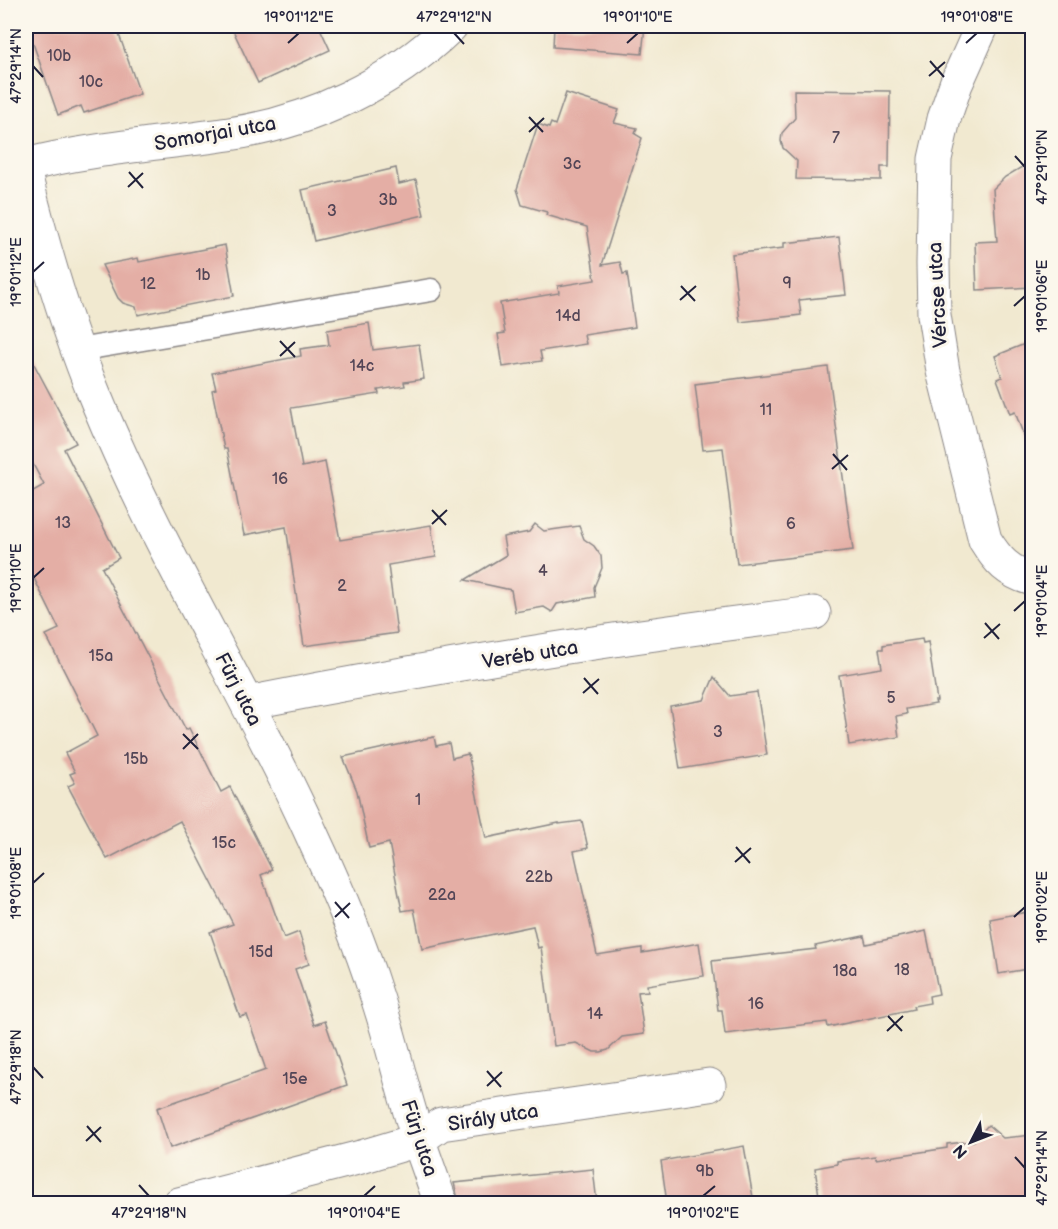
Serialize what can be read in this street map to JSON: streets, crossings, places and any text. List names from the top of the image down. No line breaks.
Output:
{"streets":{"street":["Somorjai utca","Vércse utca","Veréb utca","Fürj utca","Sirály utca"]},"crossings":[["Veréb utca","Fürj utca"],["Fürj utca","Sirály utca"]],"house_numbers":["10b","10c","7","3c","3b","3","1b","9","12","14d","14c","11","16","13","6","4","2","15a","5","3","15b","1","15c","22b","22a","15d","18","18a","16","14","15e","9b"],"north":"bottom left","coordinates":["19°01'12\"E","47°29'12\"N","19°01'10\"E","19°01'08\"E","47°29'14\"N","47°29'10\"N","19°01'06\"E","19°01'04\"E","19°01'02\"E","47°29'18\"N"]}
